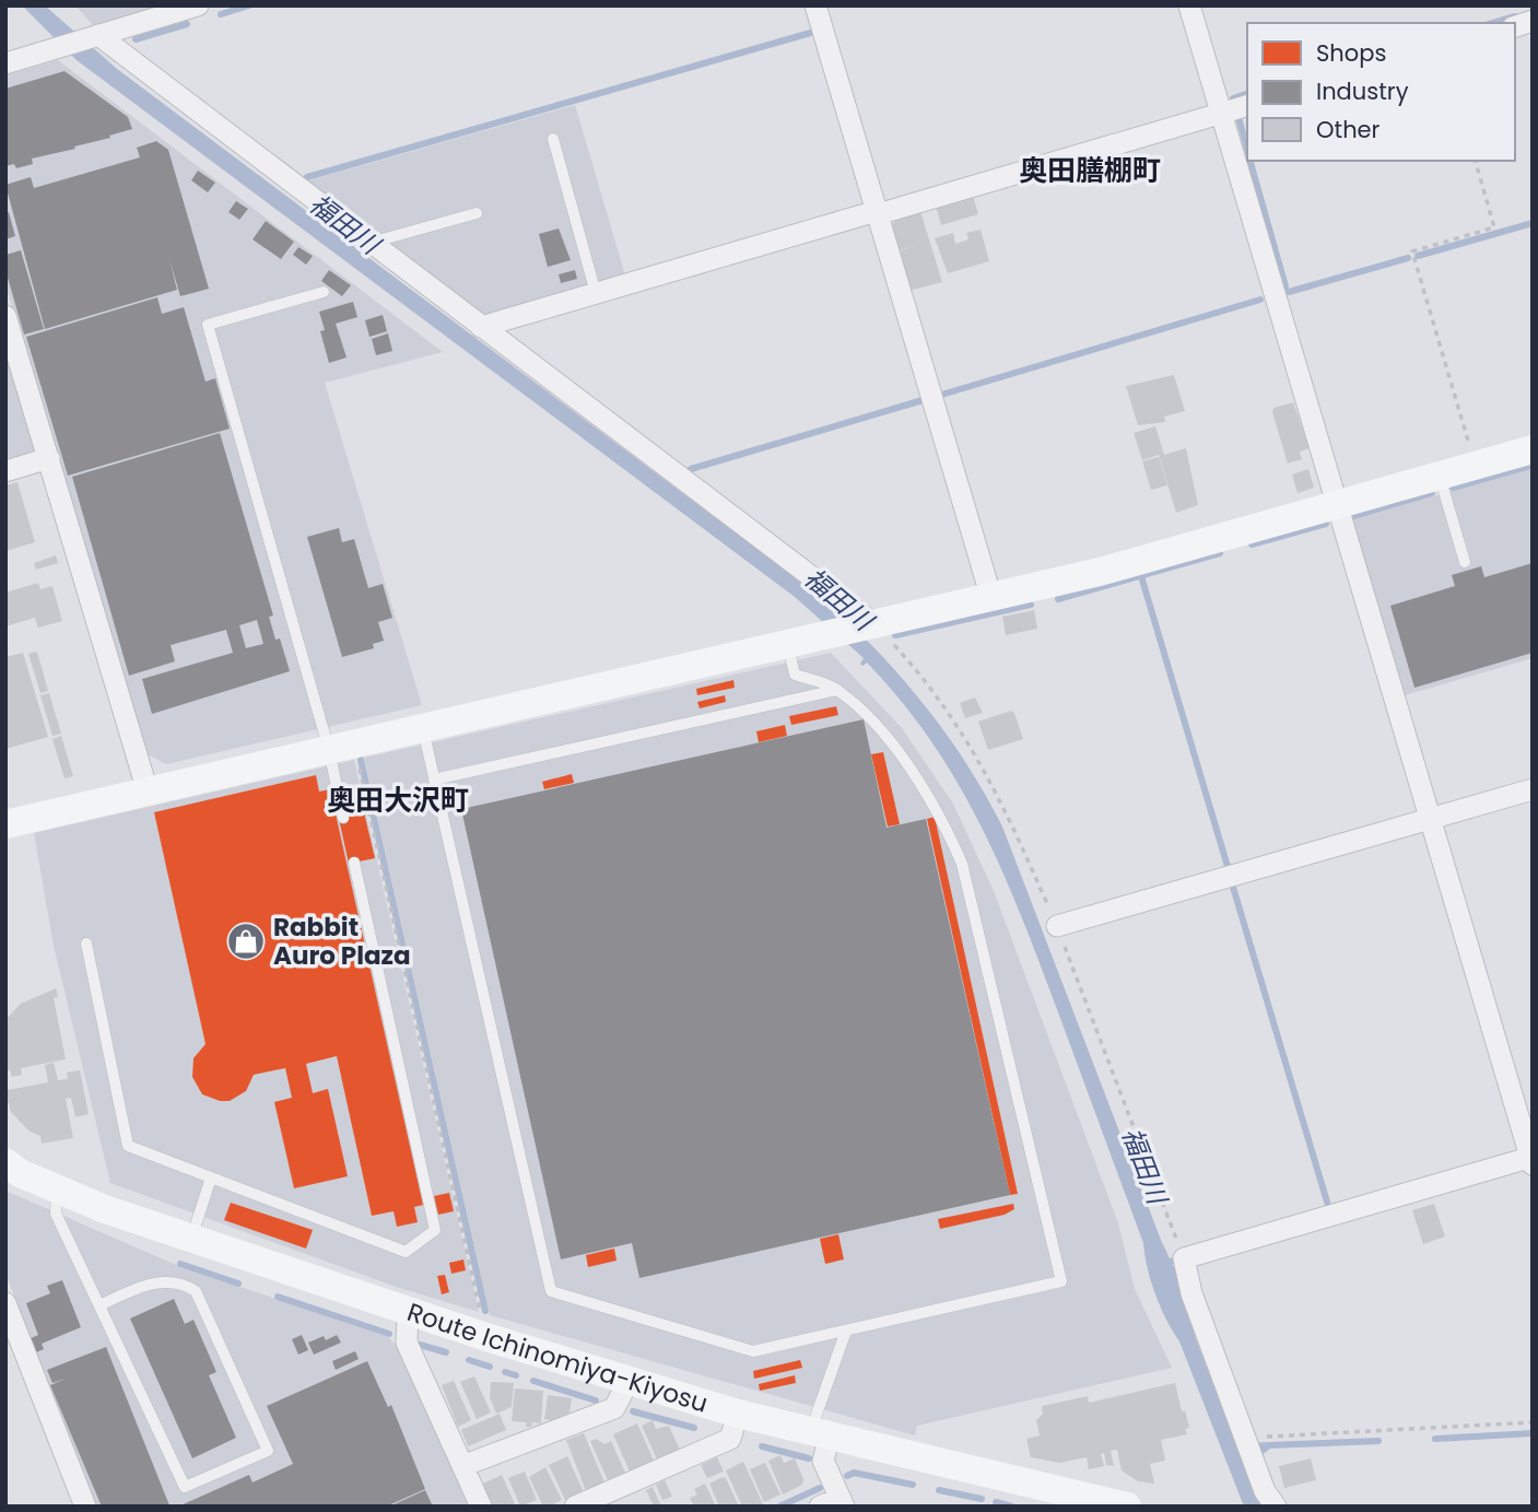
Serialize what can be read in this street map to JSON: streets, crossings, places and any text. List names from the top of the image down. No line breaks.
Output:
{"streets":{"street":["Route Ichinomiya-Kiyosu"]},"districts":["奥田膳棚町","奥田大沢町"],"water":["福田川"],"places":{"shop":["Rabbit Auro Plaza"]},"legend":["Shops","Industry","Other"]}
